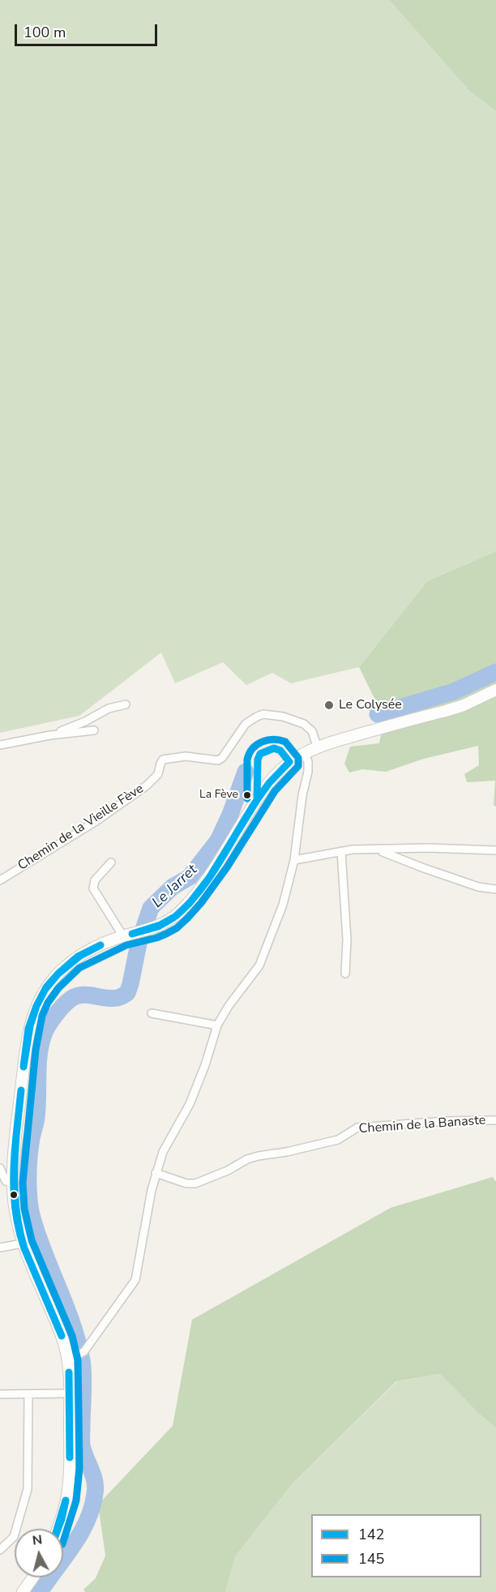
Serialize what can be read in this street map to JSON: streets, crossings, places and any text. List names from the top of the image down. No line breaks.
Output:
{"streets":{"street":["Chemin de la Vieille Fève","Chemin de la Banaste"]},"water":["Le Jarret"],"places":["Le Colysée","La Fève"],"lines":["transit line 145","transit line 142"],"legend":["142","145"],"scale_bar":"100 m","north":"top"}
